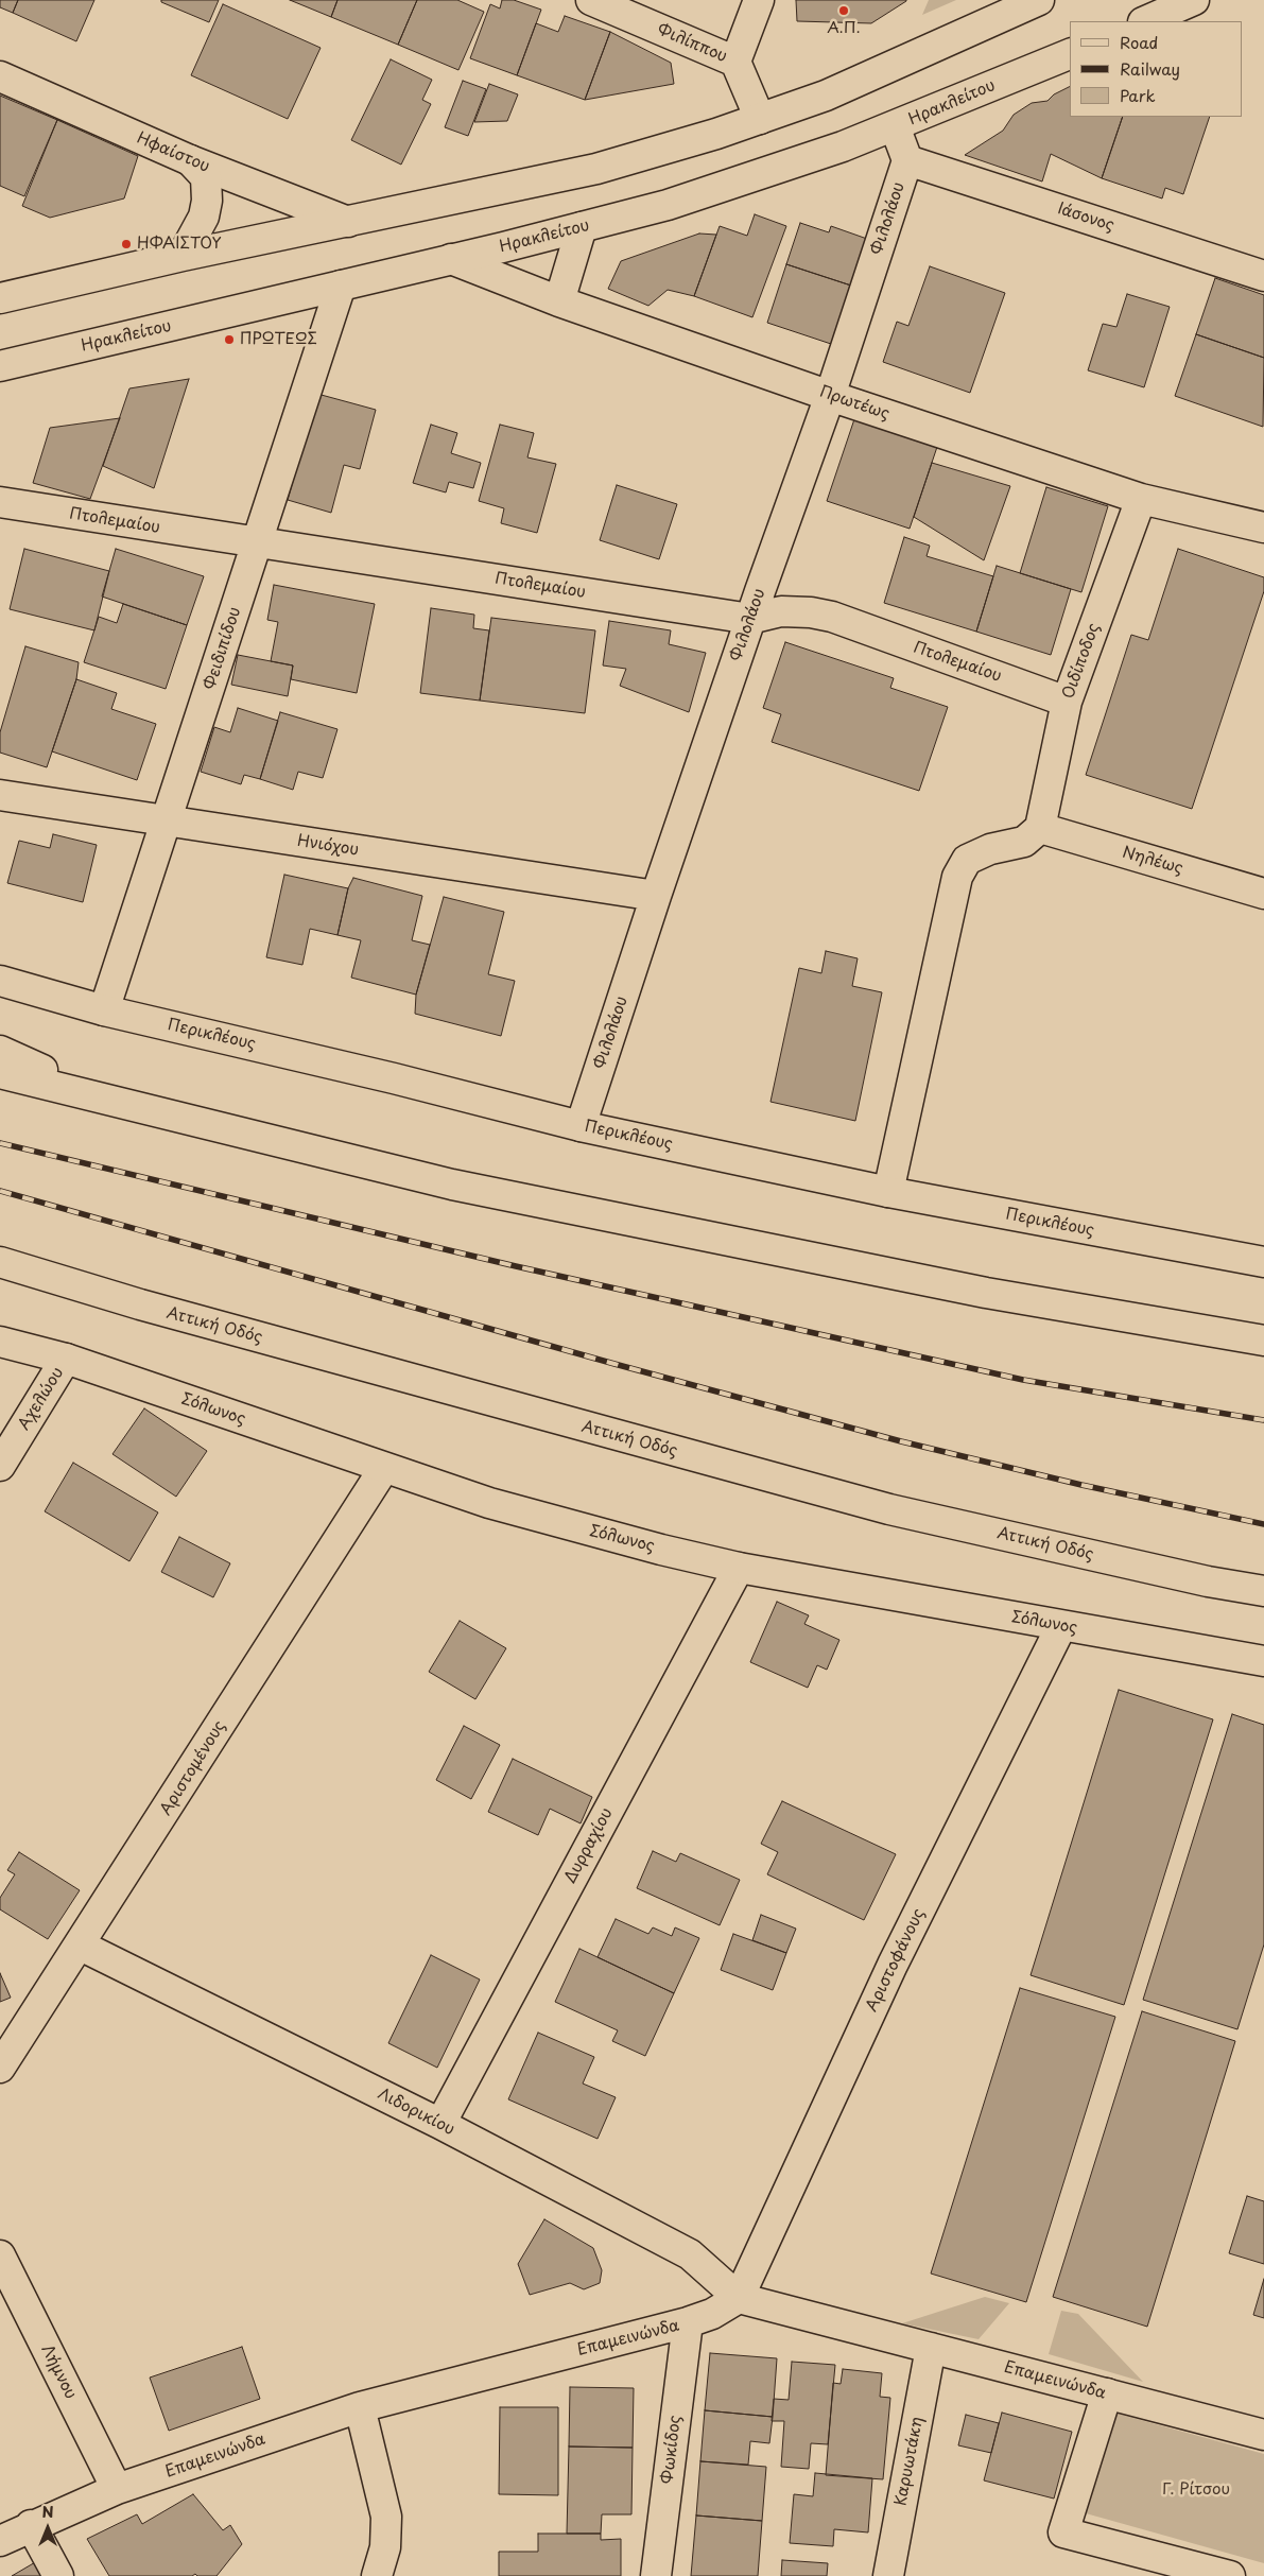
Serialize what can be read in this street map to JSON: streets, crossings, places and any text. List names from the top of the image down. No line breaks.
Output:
{"streets":{"main road":["Φιλίππου","Ηρακλείτου","Ηφαίστου","Ιάσονος","Φιλολάου","Πρωτέως","Πτολεμαίου","Φειδιπίδου","Οιδίποδος","Ηνιόχου","Νηλέως","Περικλέους","Αττική Οδός","Αχελώου","Σόλωνος","Αριστομένους","Δυρραχίου","Αριστοφάνους","Λιδορικίου","Επαμεινώνδα","Λήμνου","Φωκίδος","Καρυωτάκη"]},"crossings":[["Ηρακλείτου","Πρωτέως"],["Ηρακλείτου","Φειδιπίδου"],["Ιάσονος","Φιλολάου"],["Φιλολάου","Πρωτέως"],["Φιλολάου","Πτολεμαίου"],["Φιλολάου","Ηνιόχου"],["Φιλολάου","Περικλέους"],["Πρωτέως","Οιδίποδος"],["Πτολεμαίου","Φειδιπίδου"],["Πτολεμαίου","Οιδίποδος"],["Φειδιπίδου","Ηνιόχου"],["Φειδιπίδου","Περικλέους"],["Οιδίποδος","Νηλέως"],["Αχελώου","Σόλωνος"],["Σόλωνος","Αριστομένους"],["Σόλωνος","Δυρραχίου"],["Σόλωνος","Αριστοφάνους"],["Αριστομένους","Λιδορικίου"],["Δυρραχίου","Λιδορικίου"],["Αριστοφάνους","Λιδορικίου"],["Αριστοφάνους","Επαμεινώνδα"],["Λιδορικίου","Επαμεινώνδα"],["Επαμεινώνδα","Λήμνου"],["Επαμεινώνδα","Φωκίδος"],["Επαμεινώνδα","Καρυωτάκη"]],"parks":["Γ. Ρίτσου"],"places":["Α.Π.","ΗΦΑΙΣΤΟΥ","ΠΡΩΤΕΩΣ"],"legend":["Road","Railway","Park"],"north":"top"}
